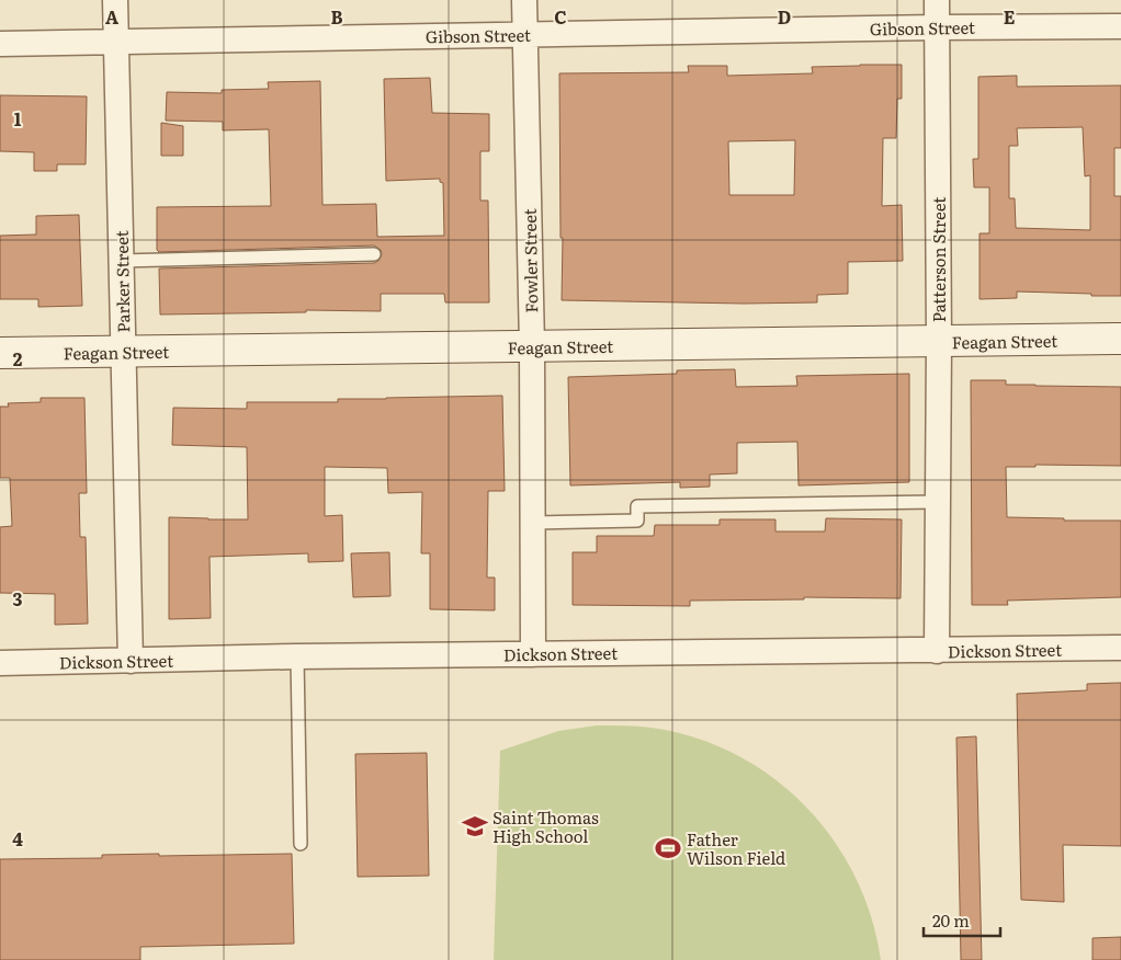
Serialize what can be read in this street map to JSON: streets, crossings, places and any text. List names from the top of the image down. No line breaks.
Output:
{"streets":{"street":["Gibson Street","Patterson Street","Fowler Street","Parker Street","Feagan Street","Dickson Street"]},"crossings":[["Gibson Street","Patterson Street"],["Gibson Street","Fowler Street"],["Gibson Street","Parker Street"],["Patterson Street","Feagan Street"],["Patterson Street","Dickson Street"],["Fowler Street","Feagan Street"],["Fowler Street","Dickson Street"],["Parker Street","Feagan Street"],["Parker Street","Dickson Street"]],"places":{"school or university":["Saint Thomas High School"],"sports":["Father Wilson Field"]},"scale_bar":"20 m","grid":{"columns":["A","B","C","D","E"],"rows":["1","2","3","4"]}}
